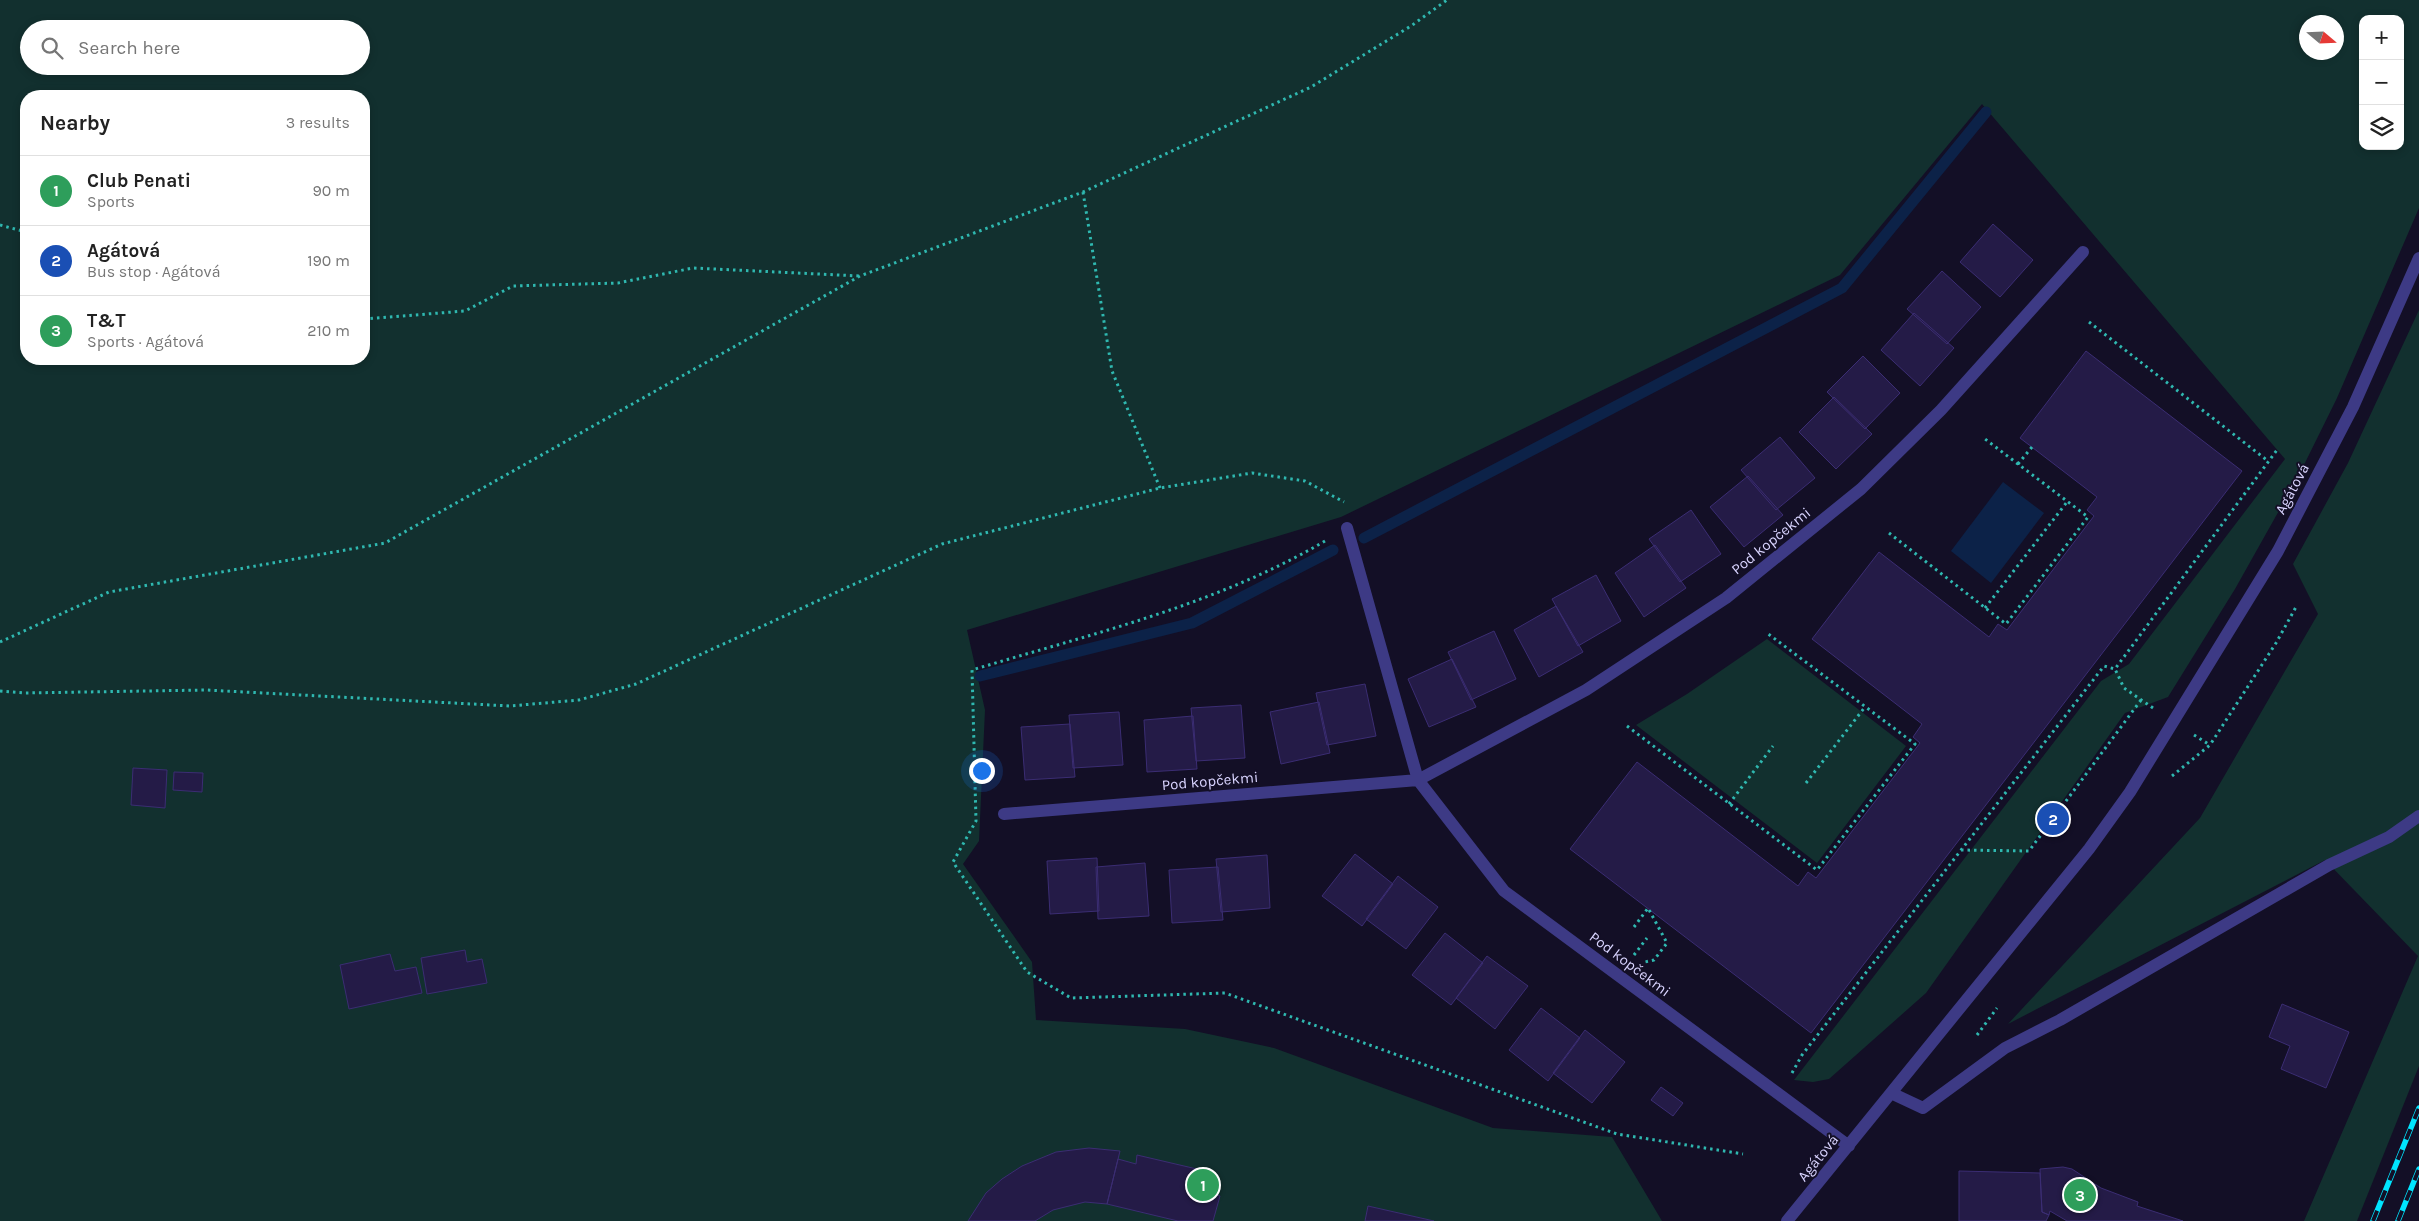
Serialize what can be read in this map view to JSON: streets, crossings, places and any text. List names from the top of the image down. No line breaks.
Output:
{"streets":{"street":["Agátová","Pod kopčekmi"]},"crossings":[["Agátová","Pod kopčekmi"]],"north":"right","page":{"map_buttons":["+","−"],"search":"Search here","heading":["Nearby","3 results"],"list":[{"mark":"1","name":"Club Penati","note":"Sports","value":"90 m"},{"mark":"2","name":"Agátová","note":"Bus stop · Agátová","value":"190 m"},{"mark":"3","name":"T&T","note":"Sports · Agátová","value":"210 m"}],"pins":["2","1","3"]}}
